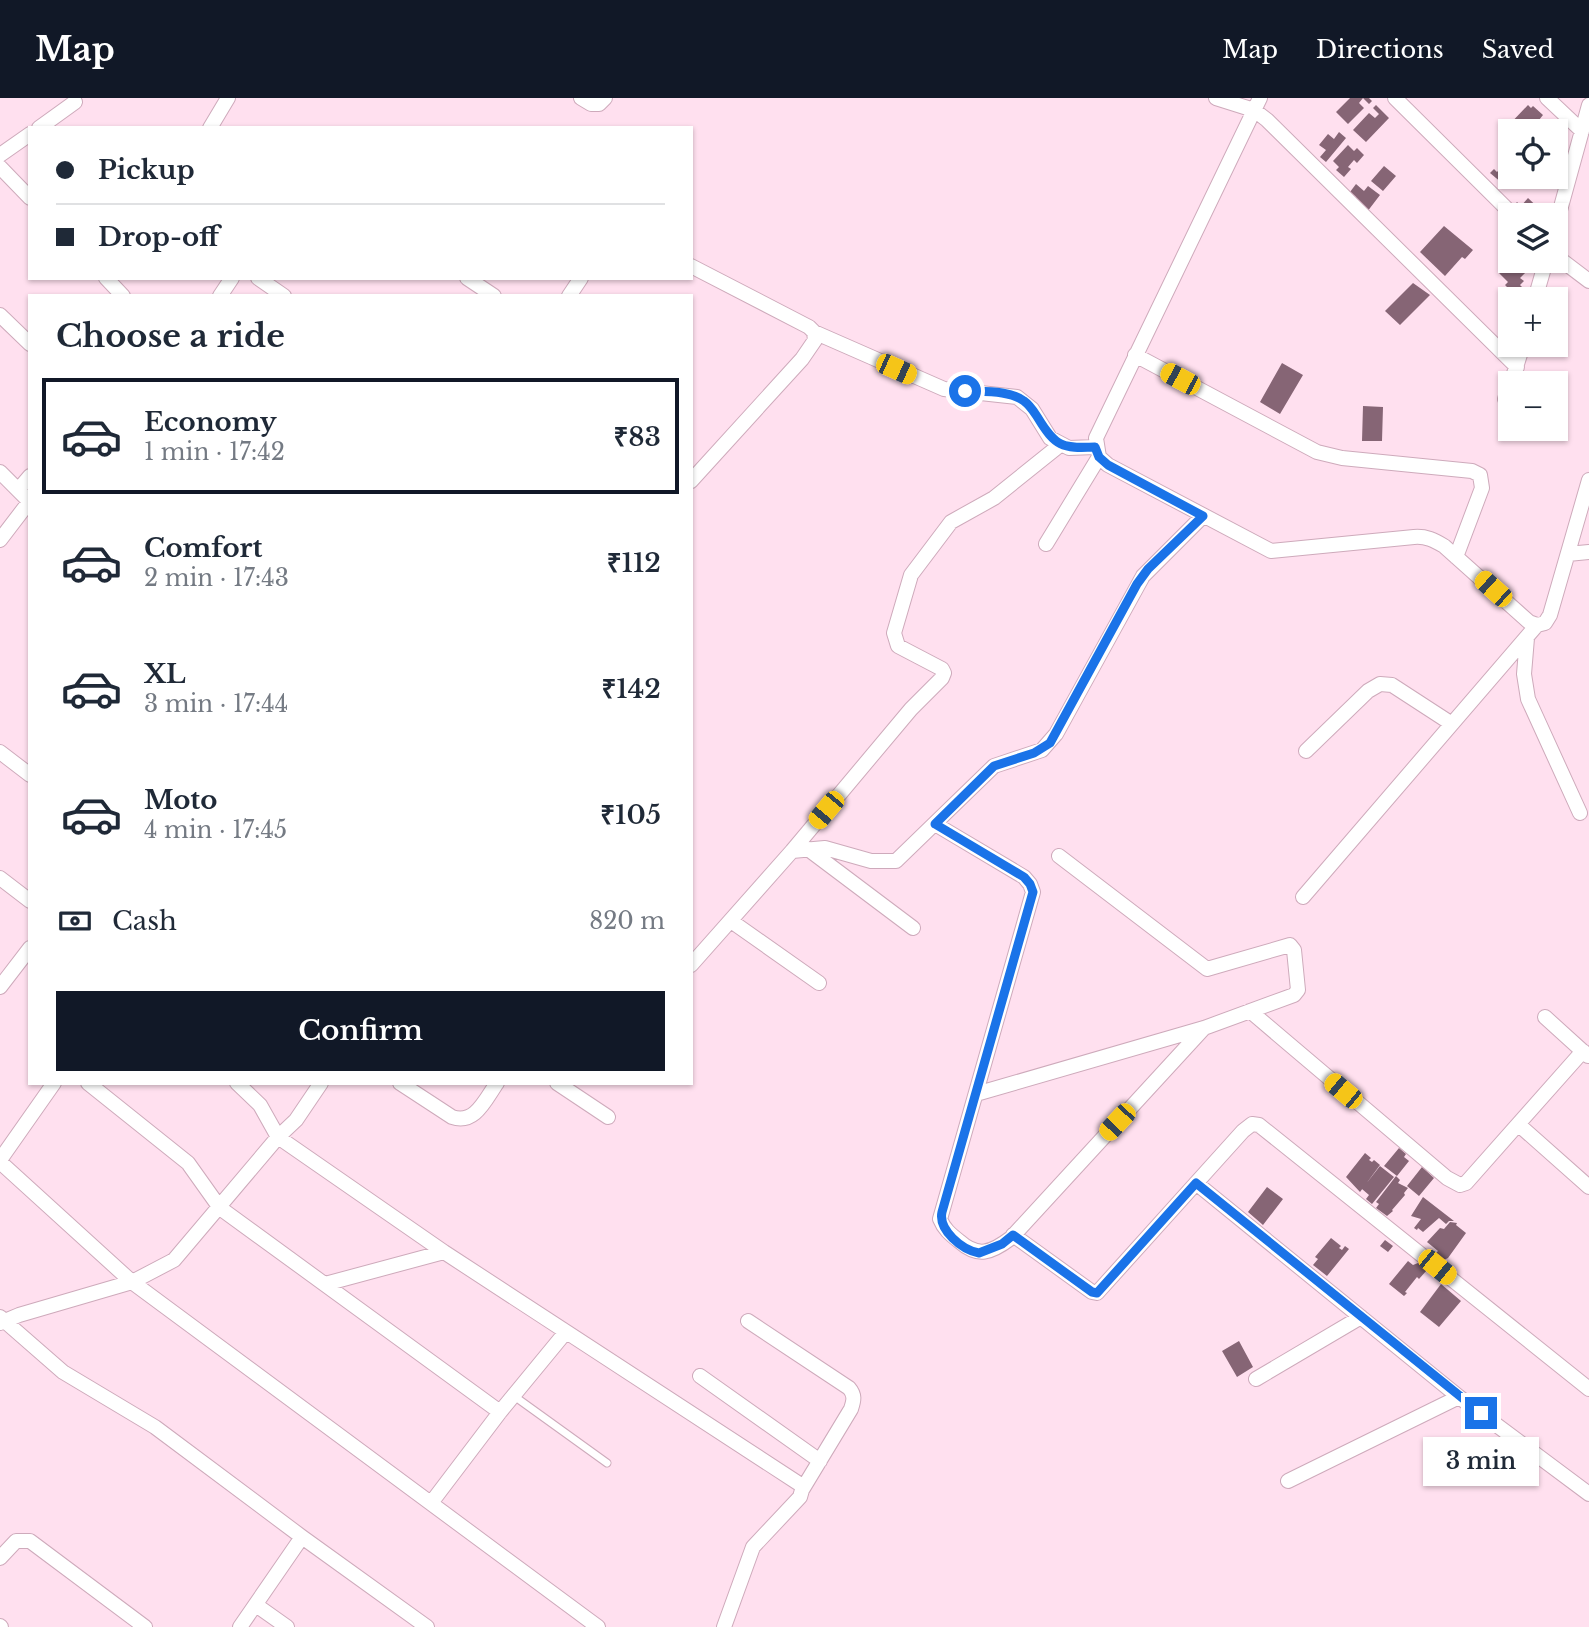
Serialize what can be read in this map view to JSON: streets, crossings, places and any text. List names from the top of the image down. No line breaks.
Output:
{"page":{"header":"Map","nav":["Map","Directions","Saved"],"map_buttons":["+","−"],"banner":["Pickup","Drop-off"],"heading":"Choose a ride","list":[{"name":"Economy","note":"1 min · 17:42","value":"₹83"},{"name":"Comfort","note":"2 min · 17:43","value":"₹112"},{"name":"XL","note":"3 min · 17:44","value":"₹142"},{"name":"Moto","note":"4 min · 17:45","value":"₹105"}],"pay":["Cash","820 m"],"buttons":"Confirm","bubble":"3 min"}}
